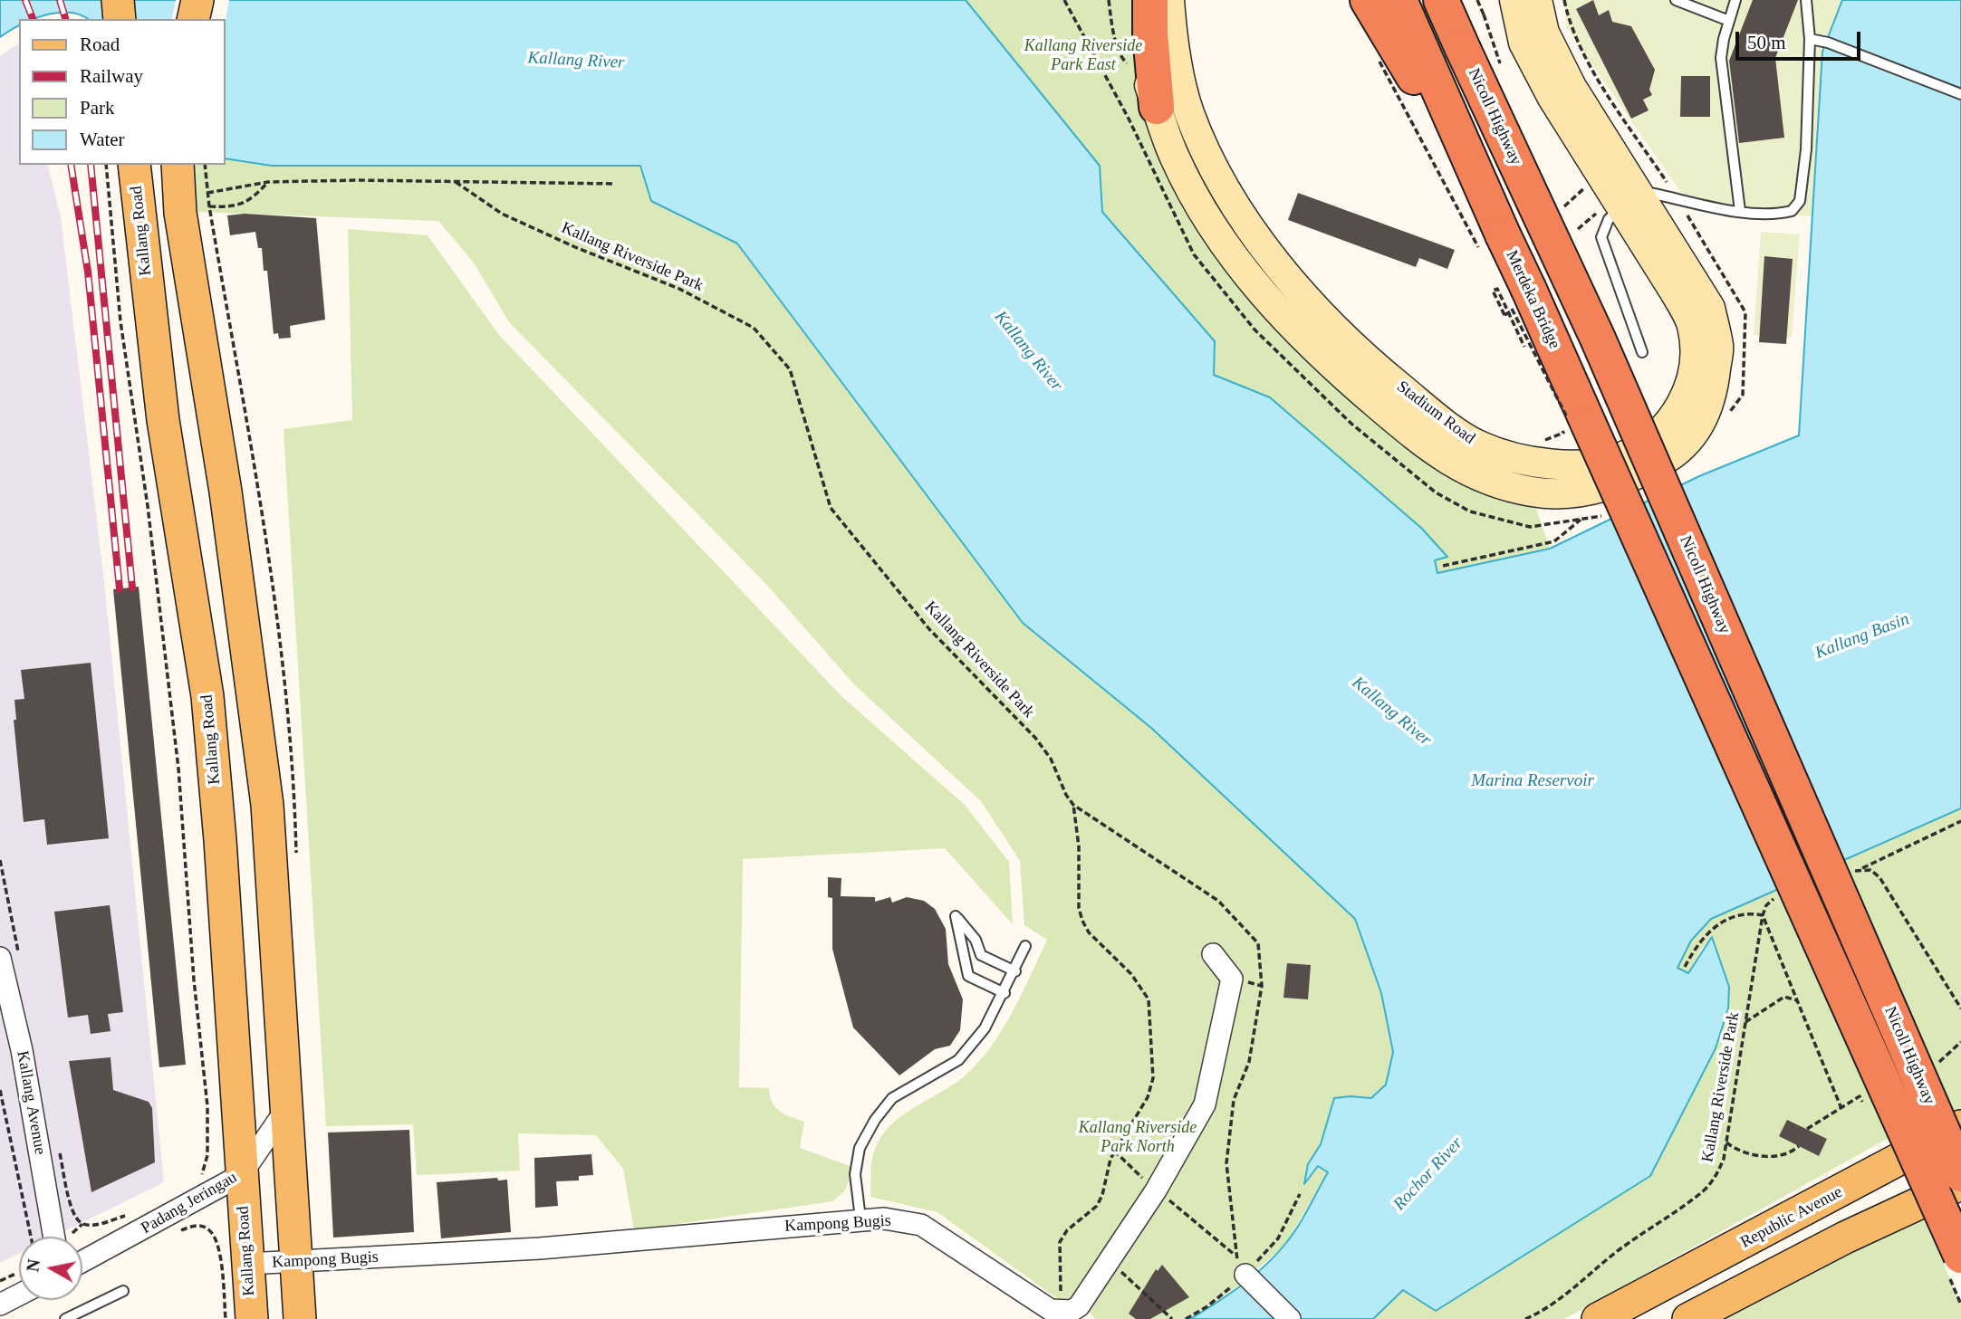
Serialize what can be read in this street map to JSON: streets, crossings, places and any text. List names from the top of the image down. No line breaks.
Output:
{"streets":{"highway":["Nicoll Highway"],"main road":["Kallang Road","Republic Avenue"],"street":["Stadium Road","Kallang Avenue","Padang Jeringau","Kampong Bugis"],"path":["Kallang Riverside Park"]},"crossings":[["Kallang Road","Padang Jeringau"],["Kallang Road","Kampong Bugis"]],"water":["Kallang River","Kallang Basin","Marina Reservoir","Rochor River"],"parks":["Kallang Riverside Park East","Kallang Riverside Park North"],"legend":["Road","Railway","Park","Water"],"scale_bar":"50 m","north":"left"}
